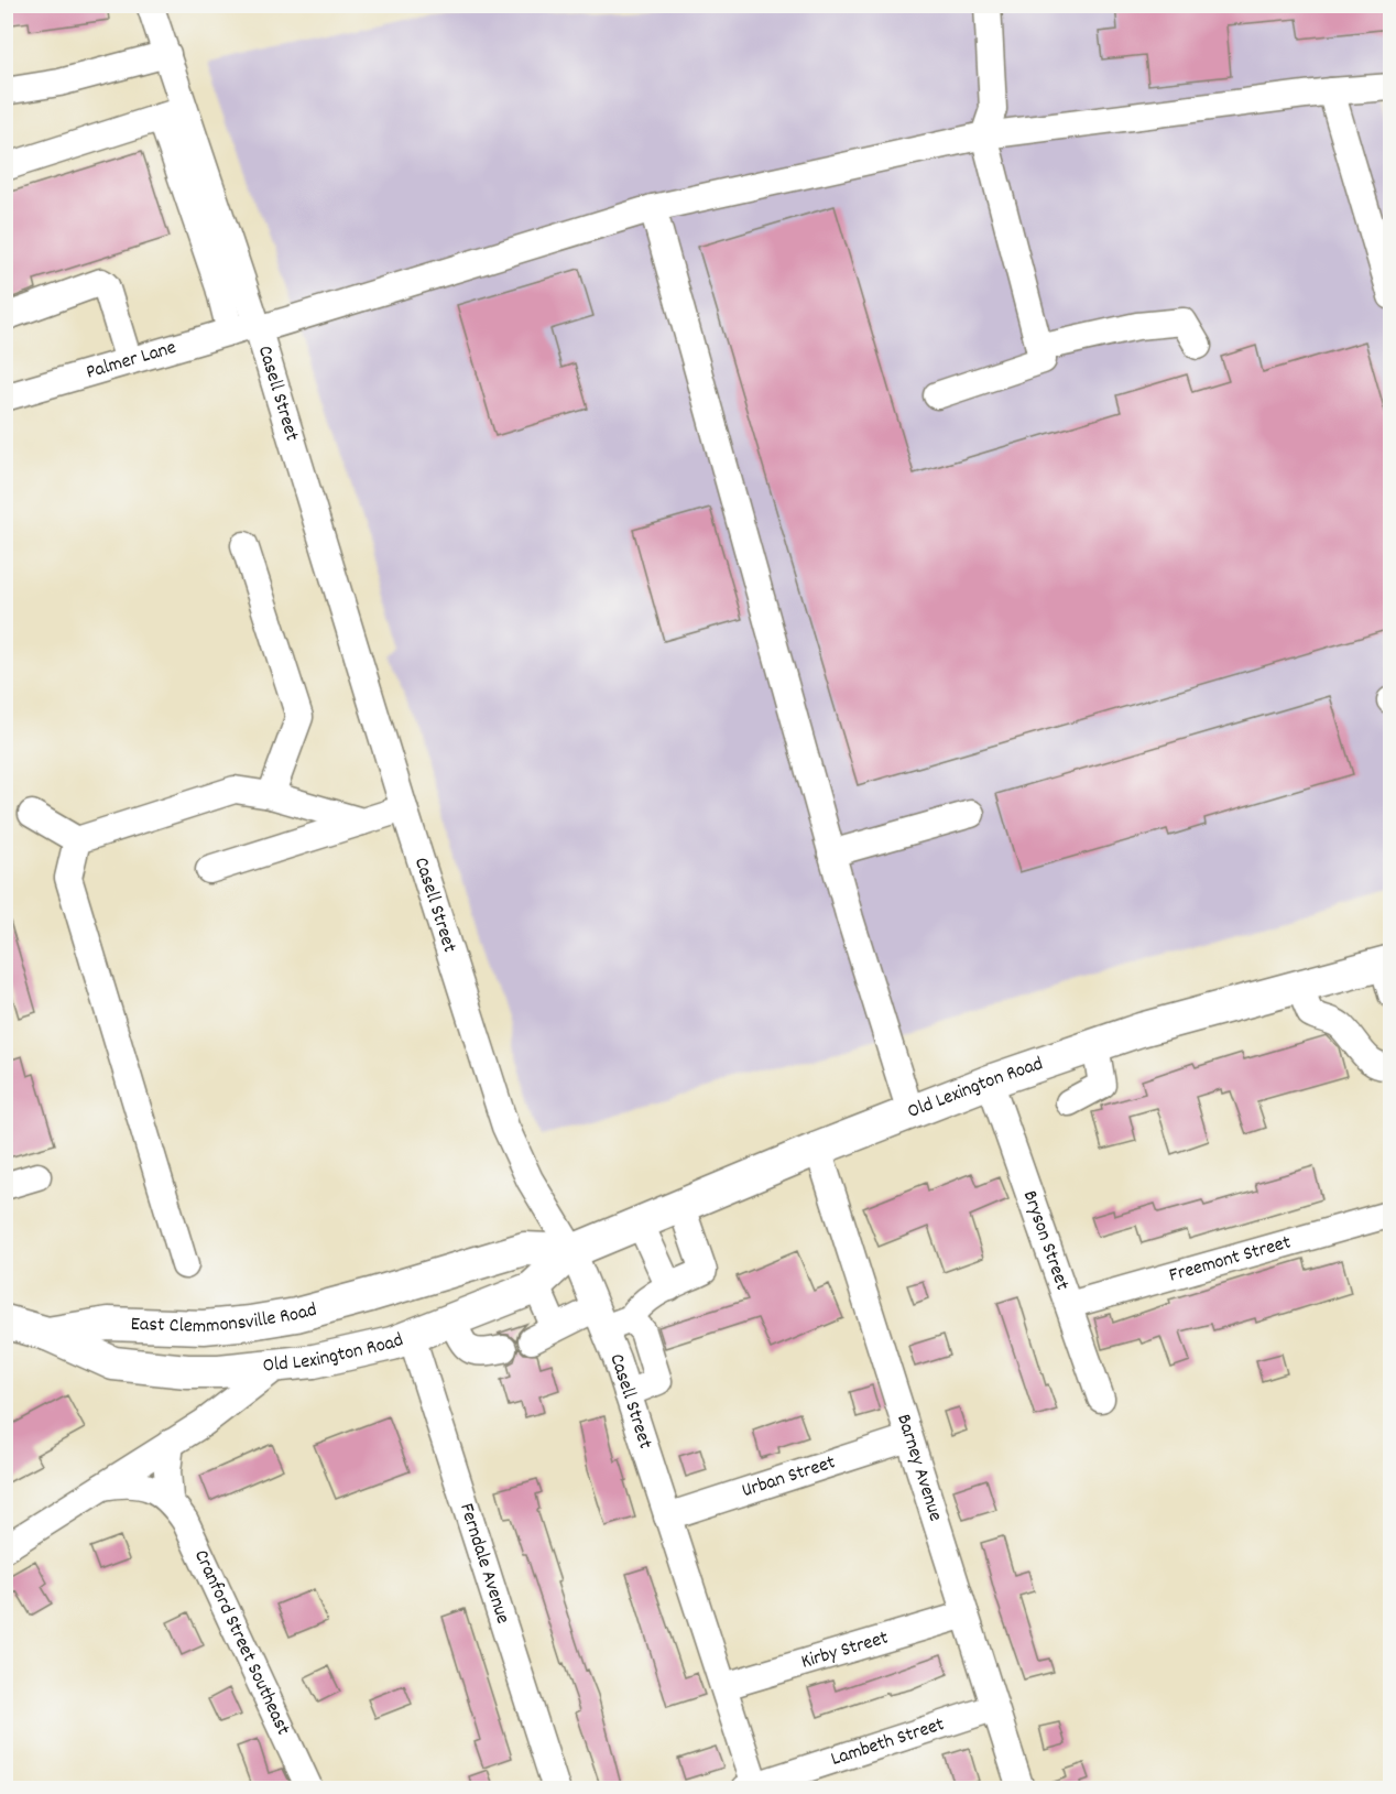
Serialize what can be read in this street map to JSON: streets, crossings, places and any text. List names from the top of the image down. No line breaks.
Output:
{"streets":{"main road":["Old Lexington Road","East Clemmonsville Road"],"street":["Palmer Lane","Casell Street","Bryson Street","Freemont Street","Barney Avenue","Urban Street","Ferndale Avenue","Cranford Street Southeast","Kirby Street","Lambeth Street"]},"crossings":[["Palmer Lane","Casell Street"],["Casell Street","Old Lexington Road"],["Casell Street","Urban Street"],["Casell Street","Kirby Street"],["Casell Street","Lambeth Street"],["Old Lexington Road","Bryson Street"],["Old Lexington Road","East Clemmonsville Road"],["Old Lexington Road","Barney Avenue"],["Old Lexington Road","Ferndale Avenue"],["Bryson Street","Freemont Street"],["Barney Avenue","Urban Street"],["Barney Avenue","Kirby Street"],["Barney Avenue","Lambeth Street"]]}
